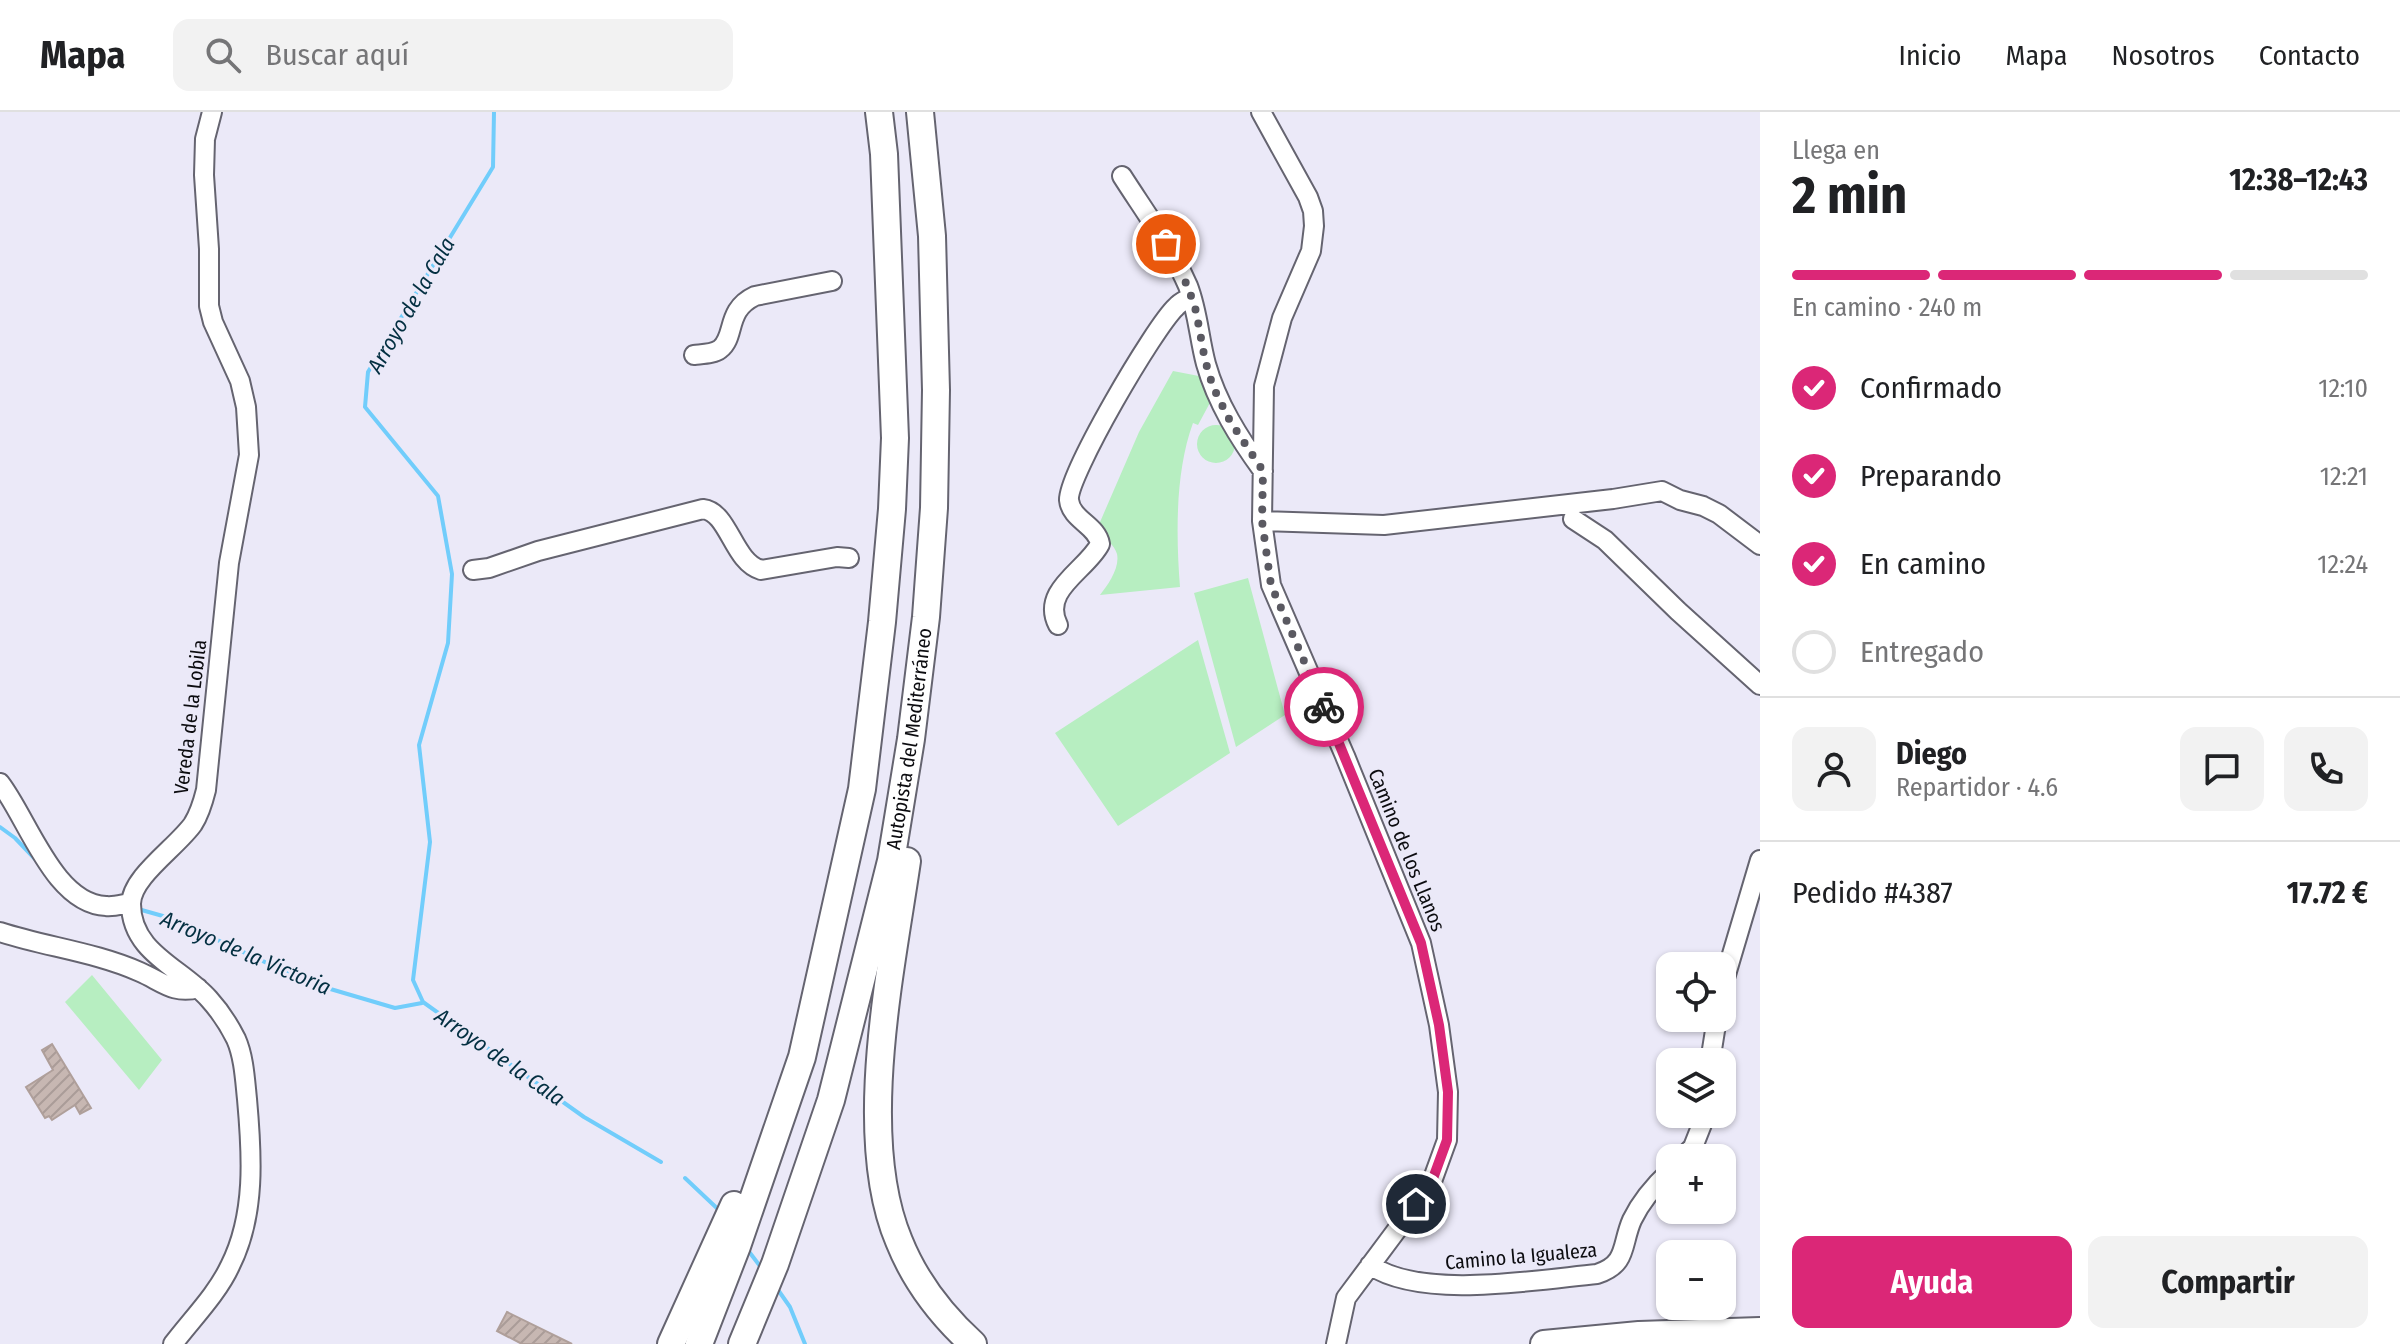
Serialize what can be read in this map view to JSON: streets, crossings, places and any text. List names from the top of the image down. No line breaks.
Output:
{"streets":{"highway":["Autopista del Mediterráneo"],"street":["Vereda de la Lobila","Camino de los Llanos","Camino la Igualeza"]},"crossings":[["Camino de los Llanos","Camino la Igualeza"]],"water":["Arroyo de la Cala","Arroyo de la Victoria"],"page":{"header":"Mapa","search":"Buscar aquí","nav":["Inicio","Mapa","Nosotros","Contacto"],"heading":["2 min","Llega en","12:38–12:43"],"panel":["Diego","Repartidor · 4.6","Pedido #4387","17.72 €"],"bar":"En camino · 240 m","list":[["Confirmado","12:10"],["Preparando","12:21"],["En camino","12:24"],"Entregado"],"map_buttons":["+","−"],"buttons":["Ayuda","Compartir"]}}
